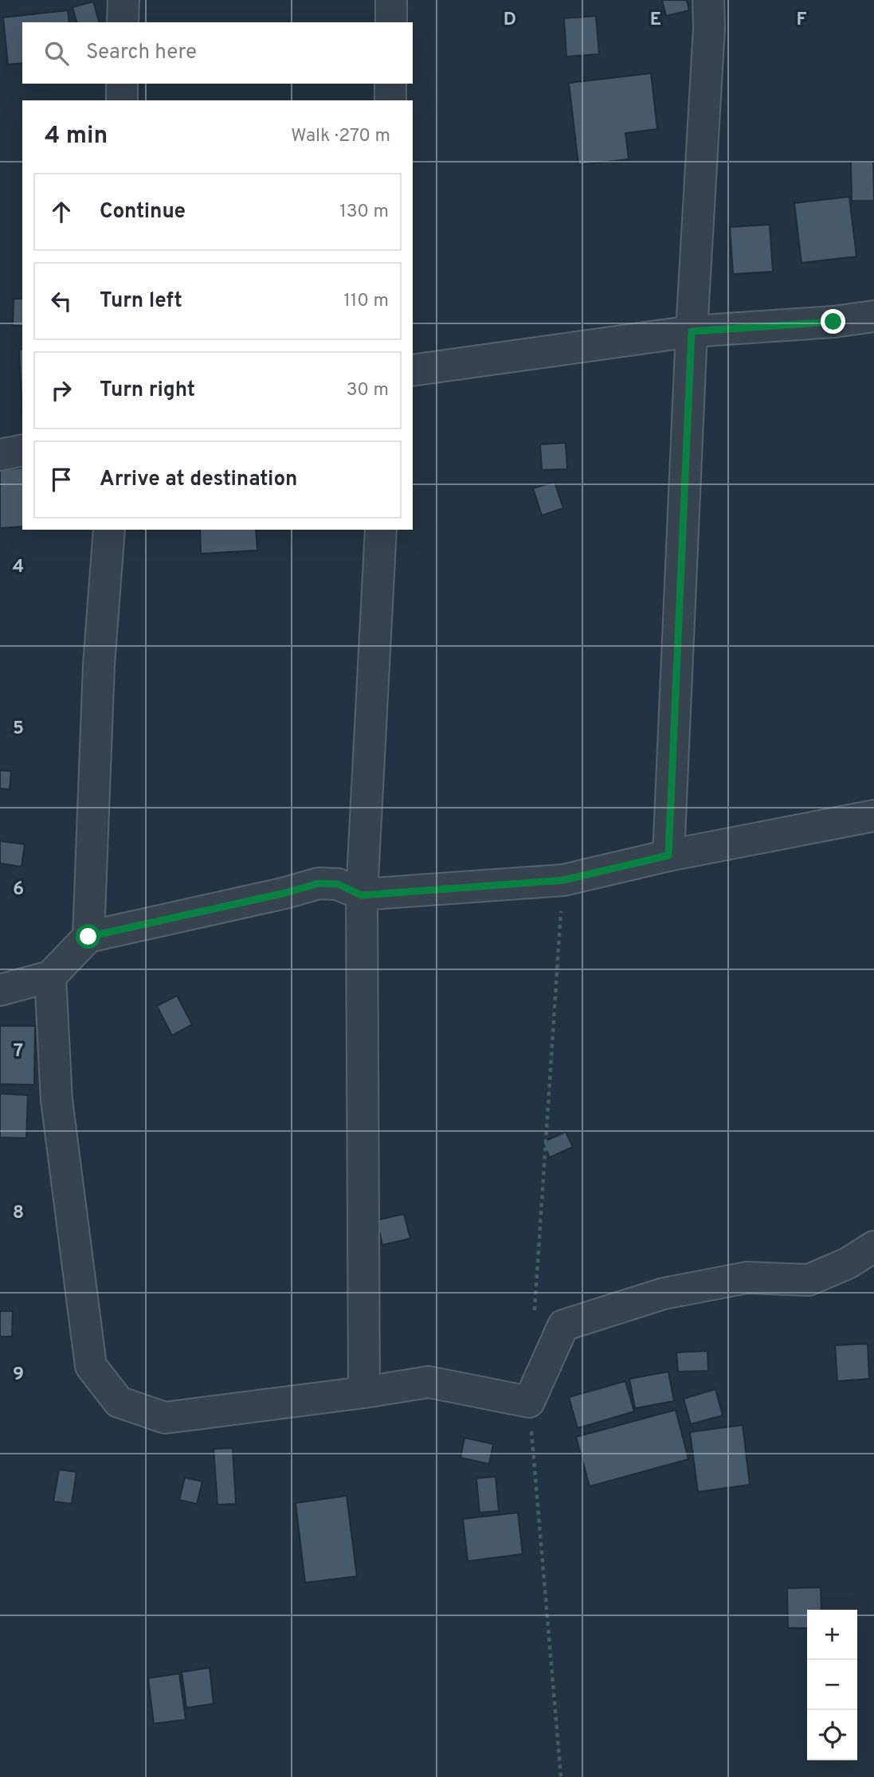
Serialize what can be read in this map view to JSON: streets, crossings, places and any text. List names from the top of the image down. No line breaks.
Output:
{"page":{"search":"Search here","heading":["4 min","Walk · 270 m"],"list":[["Continue","130 m"],["Turn left","110 m"],["Turn right","30 m"],"Arrive at destination"],"map_buttons":["+","−"]},"grid":{"columns":["D","E","F"],"rows":["4","5","6","7","8","9"]}}
